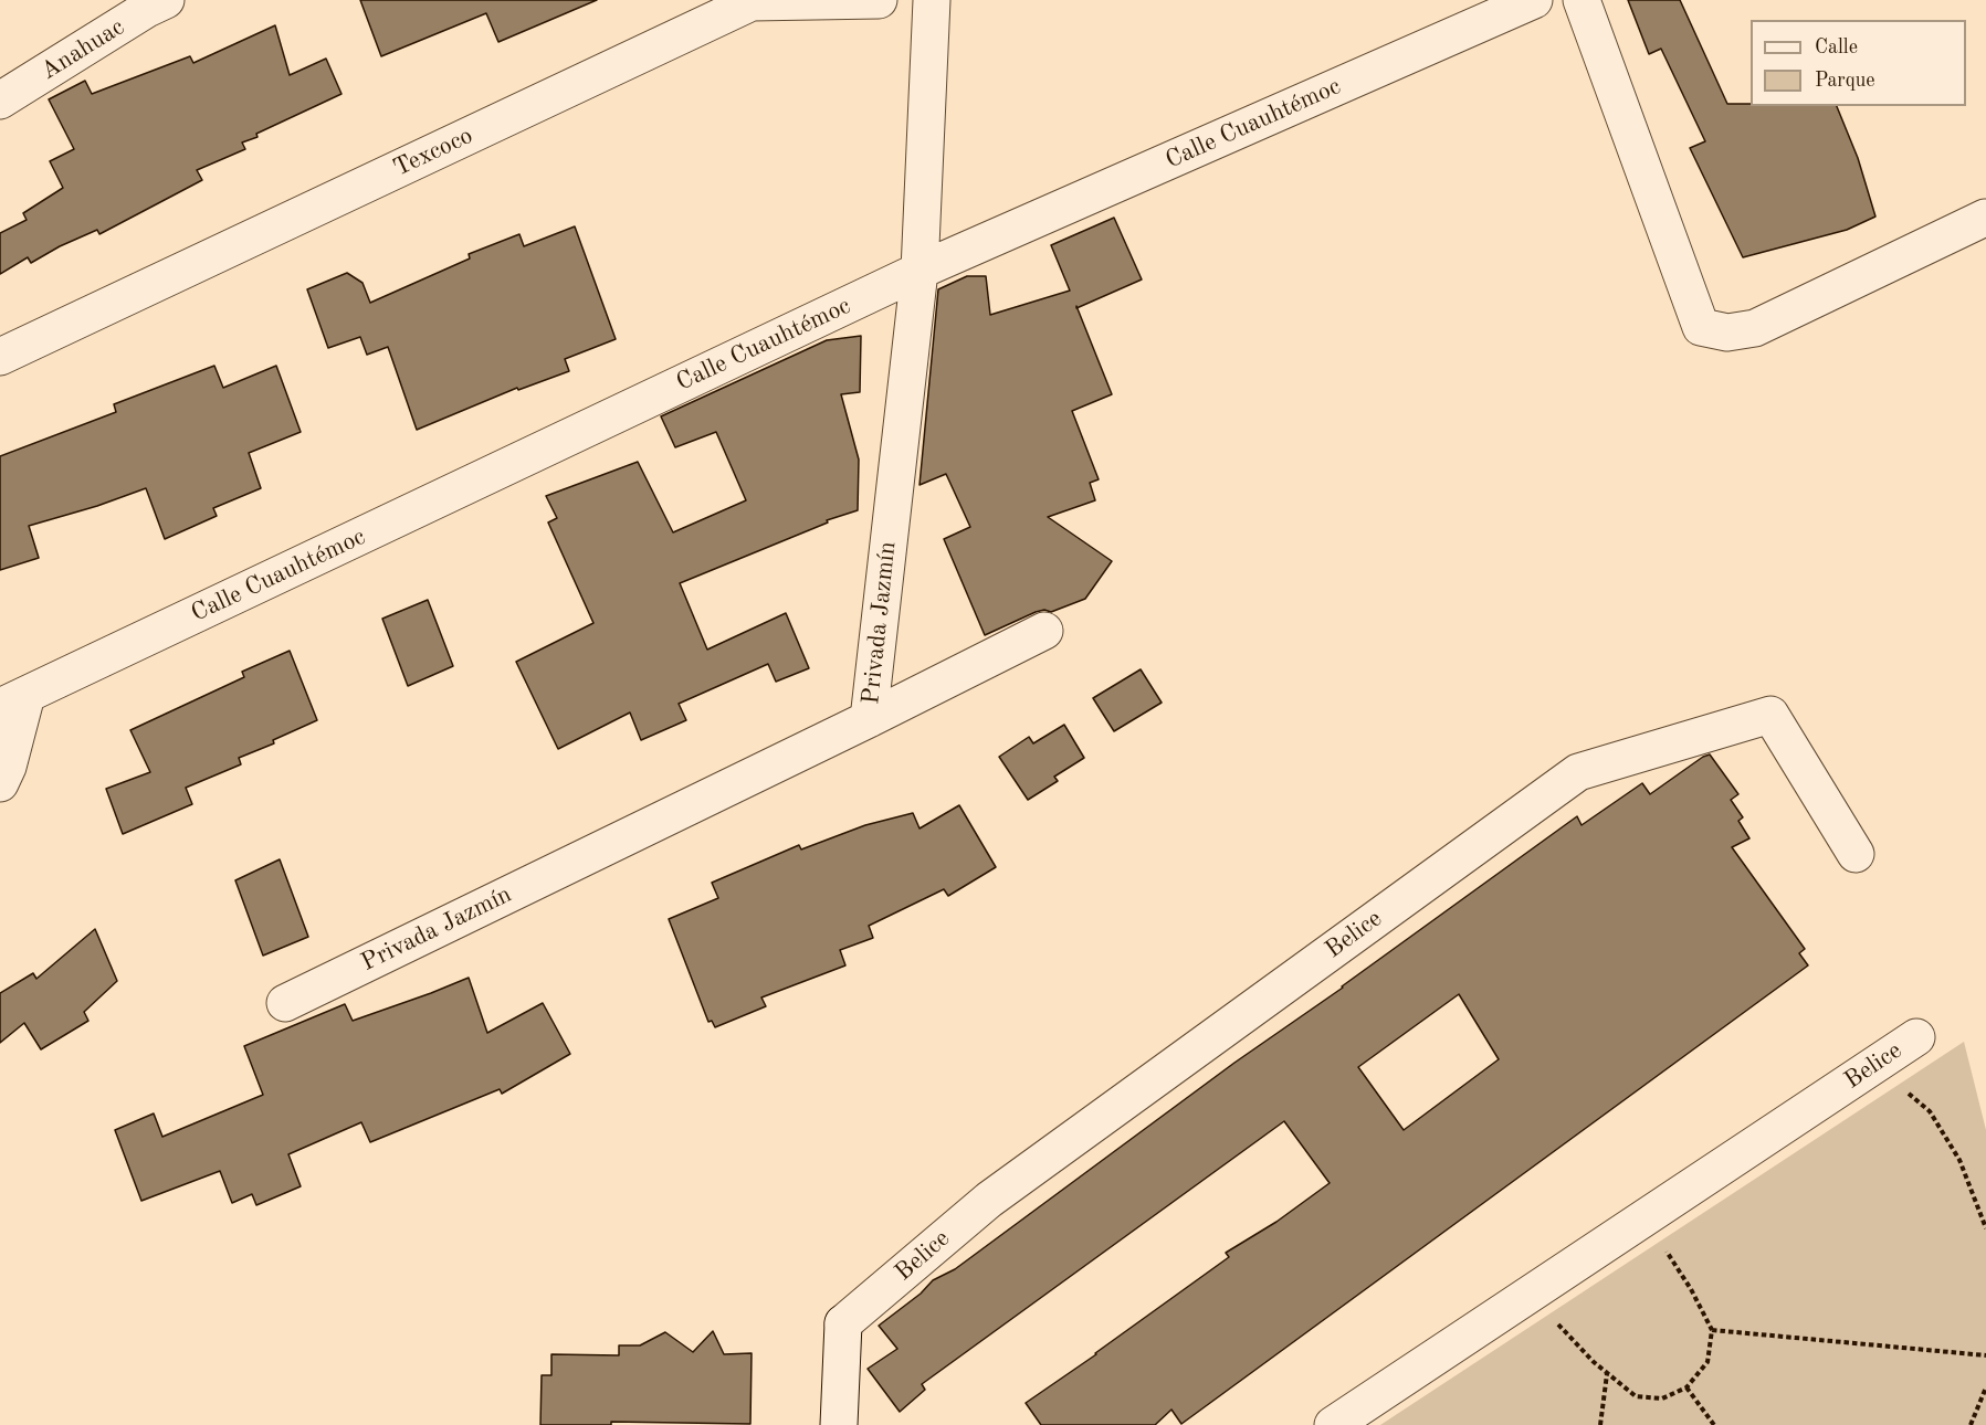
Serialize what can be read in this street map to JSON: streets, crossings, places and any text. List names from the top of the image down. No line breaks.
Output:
{"streets":{"street":["Anahuac","Calle Cuauhtémoc","Texcoco","Privada Jazmín","Belice"]},"crossings":[["Calle Cuauhtémoc","Privada Jazmín"]],"legend":["Calle","Parque"]}
